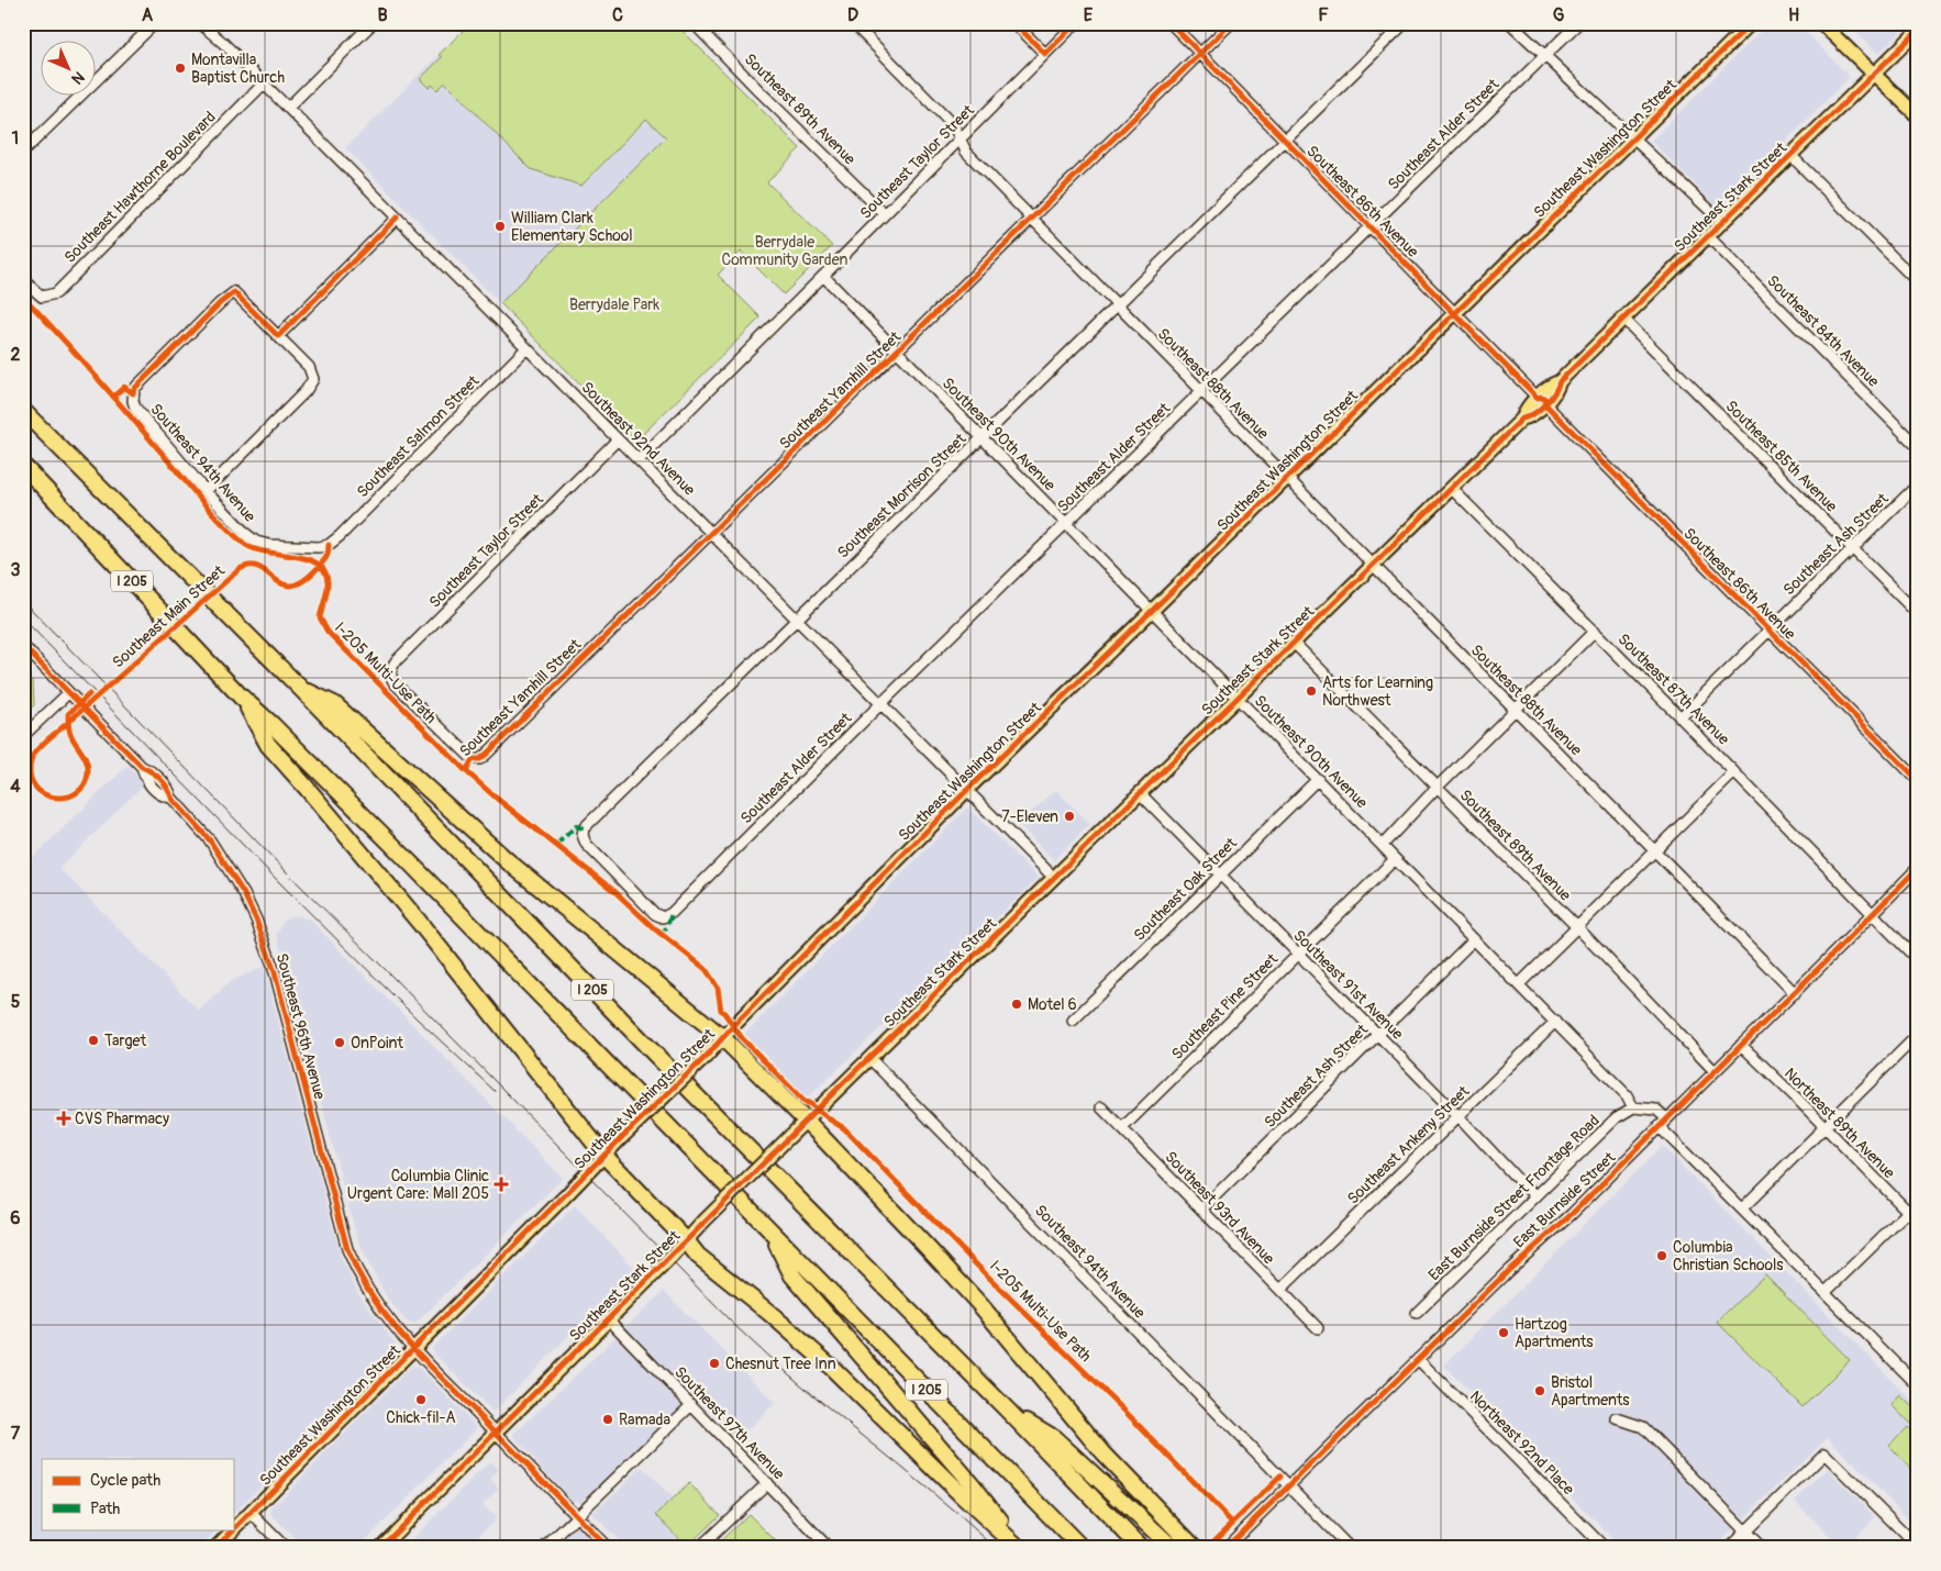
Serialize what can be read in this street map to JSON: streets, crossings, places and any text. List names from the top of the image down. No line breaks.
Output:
{"streets":{"highway":["I 205"],"main road":["Southeast Washington Street","Southeast Stark Street"],"street":["Southeast 89th Avenue","Southeast Alder Street","Southeast Taylor Street","Southeast Hawthorne Boulevard","Southeast 86th Avenue","Southeast 84th Avenue","Southeast 88th Avenue","Southeast Yamhill Street","Southeast 90th Avenue","Southeast Salmon Street","Southeast 92nd Avenue","Southeast 85th Avenue","Southeast 94th Avenue","Southeast Morrison Street","Southeast Ash Street","Southeast 87th Avenue","Southeast Oak Street","Southeast 91st Avenue","Southeast Pine Street","Southeast 96th Avenue","Northeast 89th Avenue","Southeast Ankeny Street","East Burnside Street Frontage Road","East Burnside Street","Southeast 93rd Avenue","Southeast 97th Avenue","Northeast 92nd Place"],"cycle path":["Southeast Main Street","I-205 Multi-Use Path"]},"crossings":[["Southeast 89th Avenue","Southeast Taylor Street"],["Southeast 89th Avenue","Southeast Stark Street"],["Southeast 89th Avenue","East Burnside Street"],["Southeast Alder Street","Southeast 86th Avenue"],["Southeast Alder Street","Southeast 88th Avenue"],["Southeast Alder Street","Southeast 90th Avenue"],["Southeast Alder Street","Southeast 92nd Avenue"],["Southeast Alder Street","Southeast Morrison Street"],["Southeast Washington Street","Southeast 86th Avenue"],["Southeast Washington Street","Southeast 88th Avenue"],["Southeast Washington Street","Southeast 90th Avenue"],["Southeast Washington Street","Southeast 92nd Avenue"],["Southeast Washington Street","Southeast 96th Avenue"],["Southeast Taylor Street","Southeast 88th Avenue"],["Southeast Taylor Street","Southeast Yamhill Street"],["Southeast Taylor Street","Southeast 90th Avenue"],["Southeast Taylor Street","Southeast 92nd Avenue"],["Southeast Hawthorne Boulevard","Southeast 92nd Avenue"],["Southeast Stark Street","Southeast 86th Avenue"],["Southeast Stark Street","Southeast 84th Avenue"],["Southeast Stark Street","Southeast 88th Avenue"],["Southeast Stark Street","Southeast 90th Avenue"],["Southeast Stark Street","Southeast 92nd Avenue"],["Southeast Stark Street","Southeast 85th Avenue"],["Southeast Stark Street","Southeast 94th Avenue"],["Southeast Stark Street","Southeast 87th Avenue"],["Southeast Stark Street","Southeast 91st Avenue"],["Southeast Stark Street","Southeast 96th Avenue"],["Southeast Stark Street","Southeast 97th Avenue"],["Southeast 86th Avenue","Southeast Yamhill Street"],["Southeast 86th Avenue","Southeast Morrison Street"],["Southeast 86th Avenue","Southeast Ash Street"],["Southeast 88th Avenue","Southeast Yamhill Street"],["Southeast 88th Avenue","Southeast Morrison Street"],["Southeast 88th Avenue","East Burnside Street"],["Southeast Yamhill Street","Southeast 90th Avenue"],["Southeast Yamhill Street","Southeast 92nd Avenue"],["Southeast 90th Avenue","Southeast Morrison Street"],["Southeast 90th Avenue","Southeast Ash Street"],["Southeast 90th Avenue","Southeast Oak Street"],["Southeast 90th Avenue","Southeast Pine Street"],["Southeast 90th Avenue","Southeast Ankeny Street"],["Southeast 90th Avenue","East Burnside Street Frontage Road"],["Southeast Salmon Street","Southeast 92nd Avenue"],["Southeast Salmon Street","Southeast 94th Avenue"],["Southeast 92nd Avenue","Southeast Morrison Street"],["Southeast 85th Avenue","Southeast Ash Street"],["Southeast 94th Avenue","East Burnside Street"],["Southeast Ash Street","Southeast 87th Avenue"],["Southeast Ash Street","Southeast 91st Avenue"],["Southeast Ash Street","Southeast 93rd Avenue"],["Southeast 87th Avenue","East Burnside Street"],["Southeast Oak Street","Southeast 91st Avenue"],["Southeast 91st Avenue","Southeast Pine Street"],["Southeast 91st Avenue","Southeast Ankeny Street"],["Southeast 91st Avenue","East Burnside Street Frontage Road"],["Southeast Pine Street","Southeast 93rd Avenue"],["Northeast 89th Avenue","East Burnside Street"],["Southeast Ankeny Street","Southeast 93rd Avenue"],["East Burnside Street","Northeast 92nd Place"]],"parks":["Berrydale Community Garden","Berrydale Park"],"places":{"other":["Montavilla Baptist Church","William Clark Elementary School","Arts for Learning Northwest","7-Eleven","Motel 6","Target","OnPoint","Columbia Christian Schools","Hartzog Apartments","Chesnut Tree Inn","Bristol Apartments","Chick-fil-A","Ramada"],"health":["CVS Pharmacy","Columbia Clinic Urgent Care: Mall 205"]},"legend":["Cycle path","Path"],"north":"bottom right","grid":{"columns":["A","B","C","D","E","F","G","H"],"rows":["1","2","3","4","5","6","7"]}}
